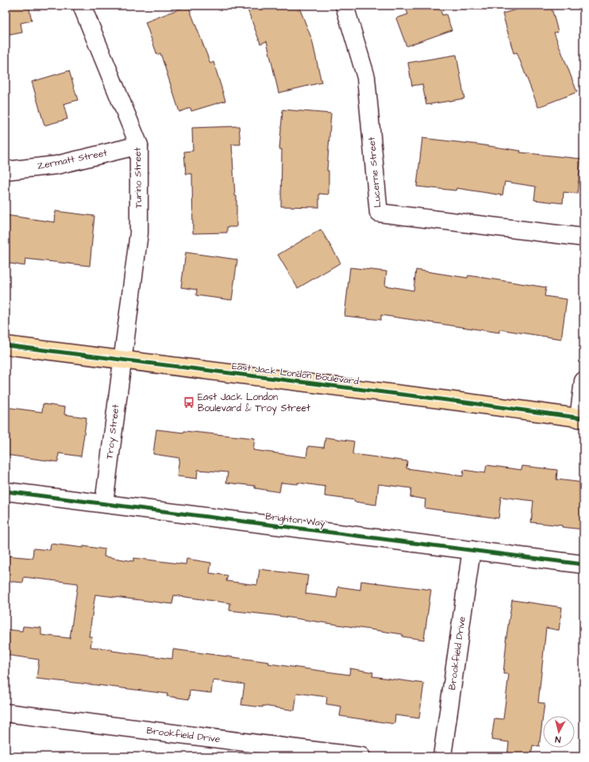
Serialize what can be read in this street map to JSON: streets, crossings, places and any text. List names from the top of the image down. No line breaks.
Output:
{"streets":{"main road":["East Jack London Boulevard"],"street":["Zermatt Street","Lucerne Street","Turino Street","Troy Street","Brighton Way","Brookfield Drive"]},"crossings":[["Zermatt Street","Turino Street"],["Turino Street","East Jack London Boulevard"],["Turino Street","Troy Street"],["East Jack London Boulevard","Troy Street"],["Troy Street","Brighton Way"],["Brighton Way","Brookfield Drive"]],"places":{"bus stop":["East Jack London Boulevard & Troy Street"]},"north":"bottom"}
